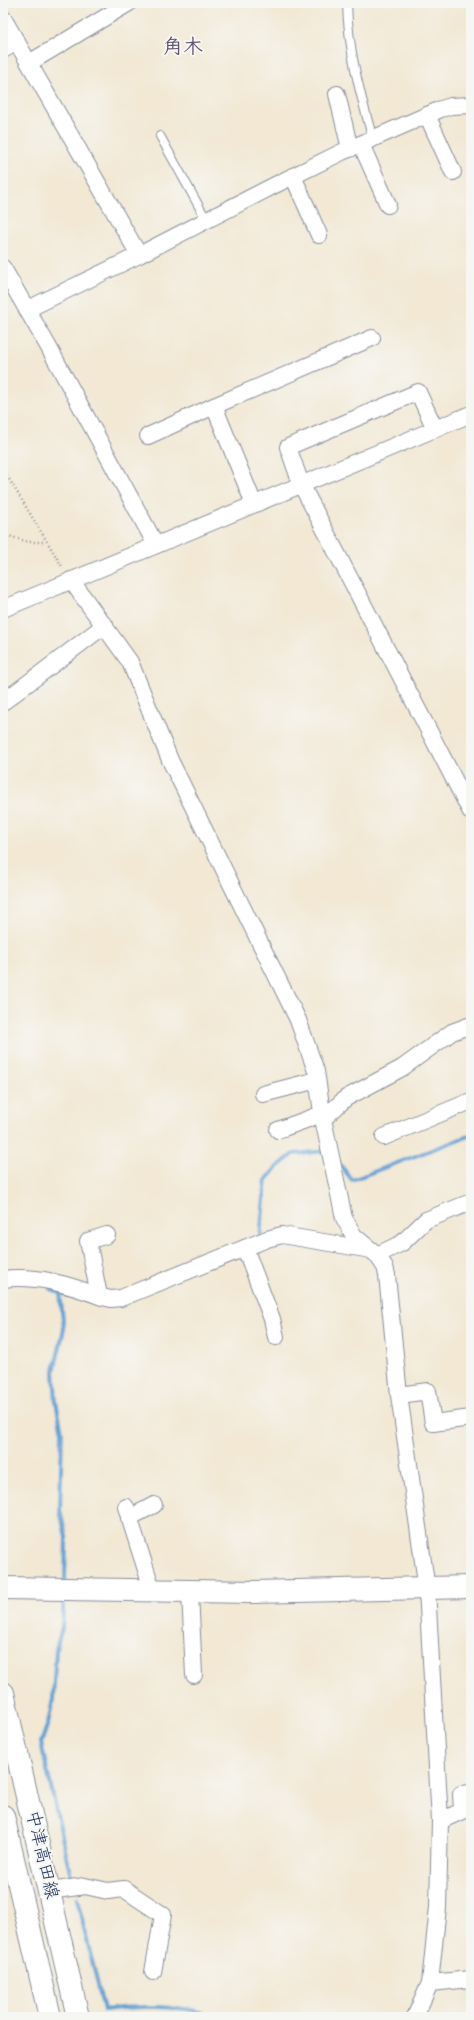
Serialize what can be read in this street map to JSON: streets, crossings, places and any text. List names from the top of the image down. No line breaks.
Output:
{"streets":{"main road":["中津高田線"]},"districts":["角木"]}
